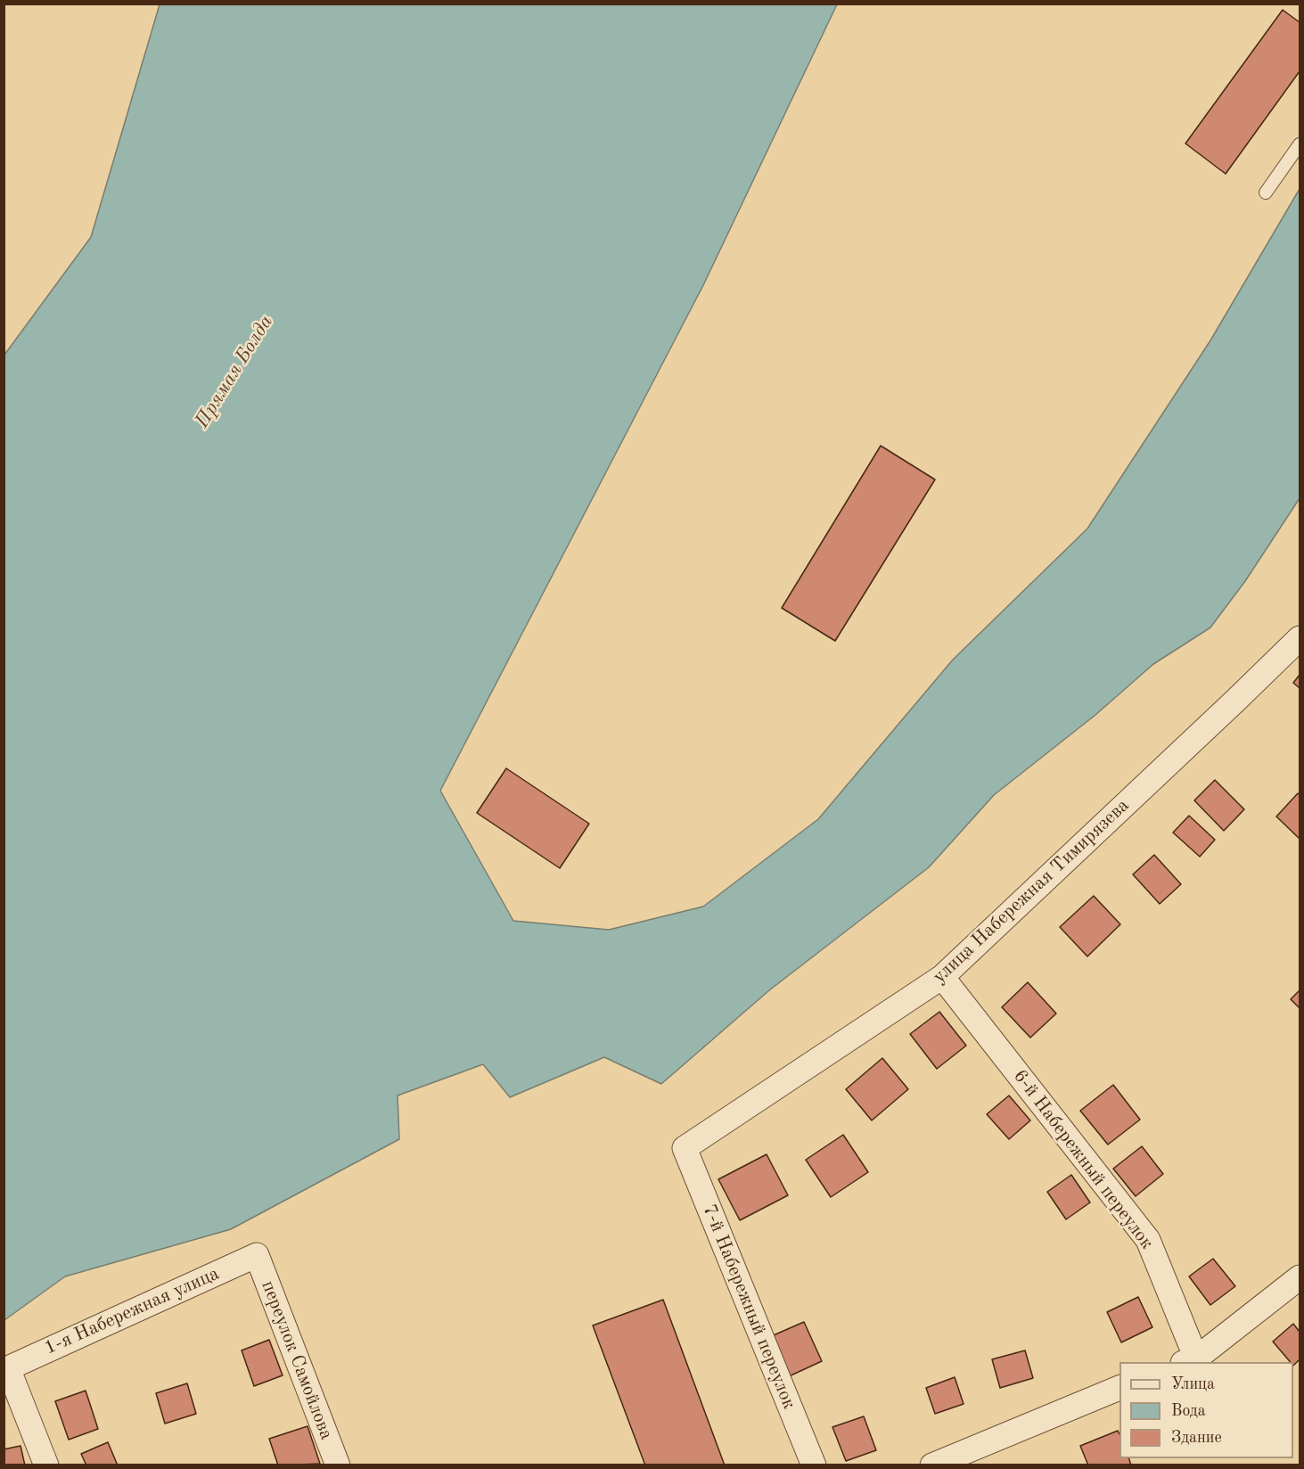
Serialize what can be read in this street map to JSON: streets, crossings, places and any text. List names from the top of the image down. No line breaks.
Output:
{"streets":{"street":["улица Набережная Тимирязева","6-й Набережный переулок","7-й Набережный переулок","1-я Набережная улица","переулок Самойлова"]},"crossings":[["улица Набережная Тимирязева","6-й Набережный переулок"],["улица Набережная Тимирязева","7-й Набережный переулок"],["1-я Набережная улица","переулок Самойлова"]],"water":["Прямая Болда"],"legend":["Улица","Вода","Здание"]}
